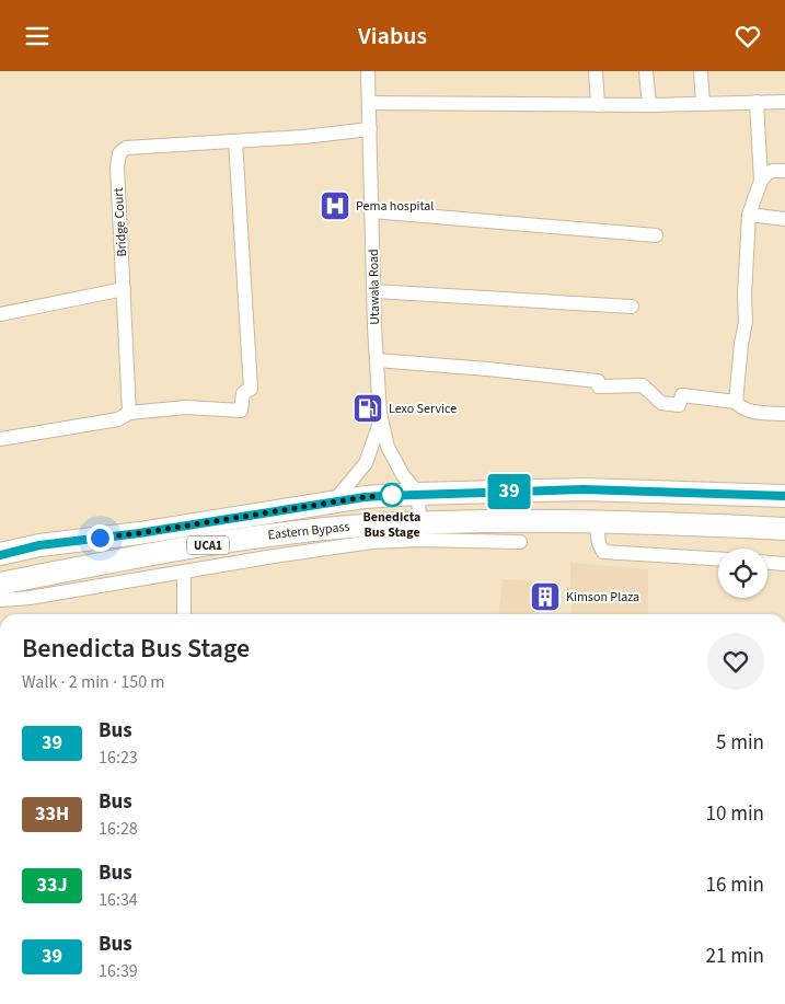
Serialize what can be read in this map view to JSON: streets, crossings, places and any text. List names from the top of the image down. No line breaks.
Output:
{"streets":{"main road":["Eastern Bypass","UCA1"],"street":["Bridge Court","Utawala Road"]},"crossings":[["Bridge Court","Utawala Road"],["Utawala Road","Eastern Bypass"]],"places":{"hospital":["Pema hospital"],"fuel station":["Lexo Service"],"other":["Benedicta Bus Stage"],"building":["Kimson Plaza"]},"lines":["bus line 39"],"page":{"header":"Viabus","on_map":"39","heading":["Benedicta Bus Stage","Walk · 2 min · 150 m"],"list":[{"mark":"39","name":"Bus","note":"16:23","value":"5 min"},{"mark":"33H","name":"Bus","note":"16:28","value":"10 min"},{"mark":"33J","name":"Bus","note":"16:34","value":"16 min"},{"mark":"39","name":"Bus","note":"16:39","value":"21 min"}]}}
